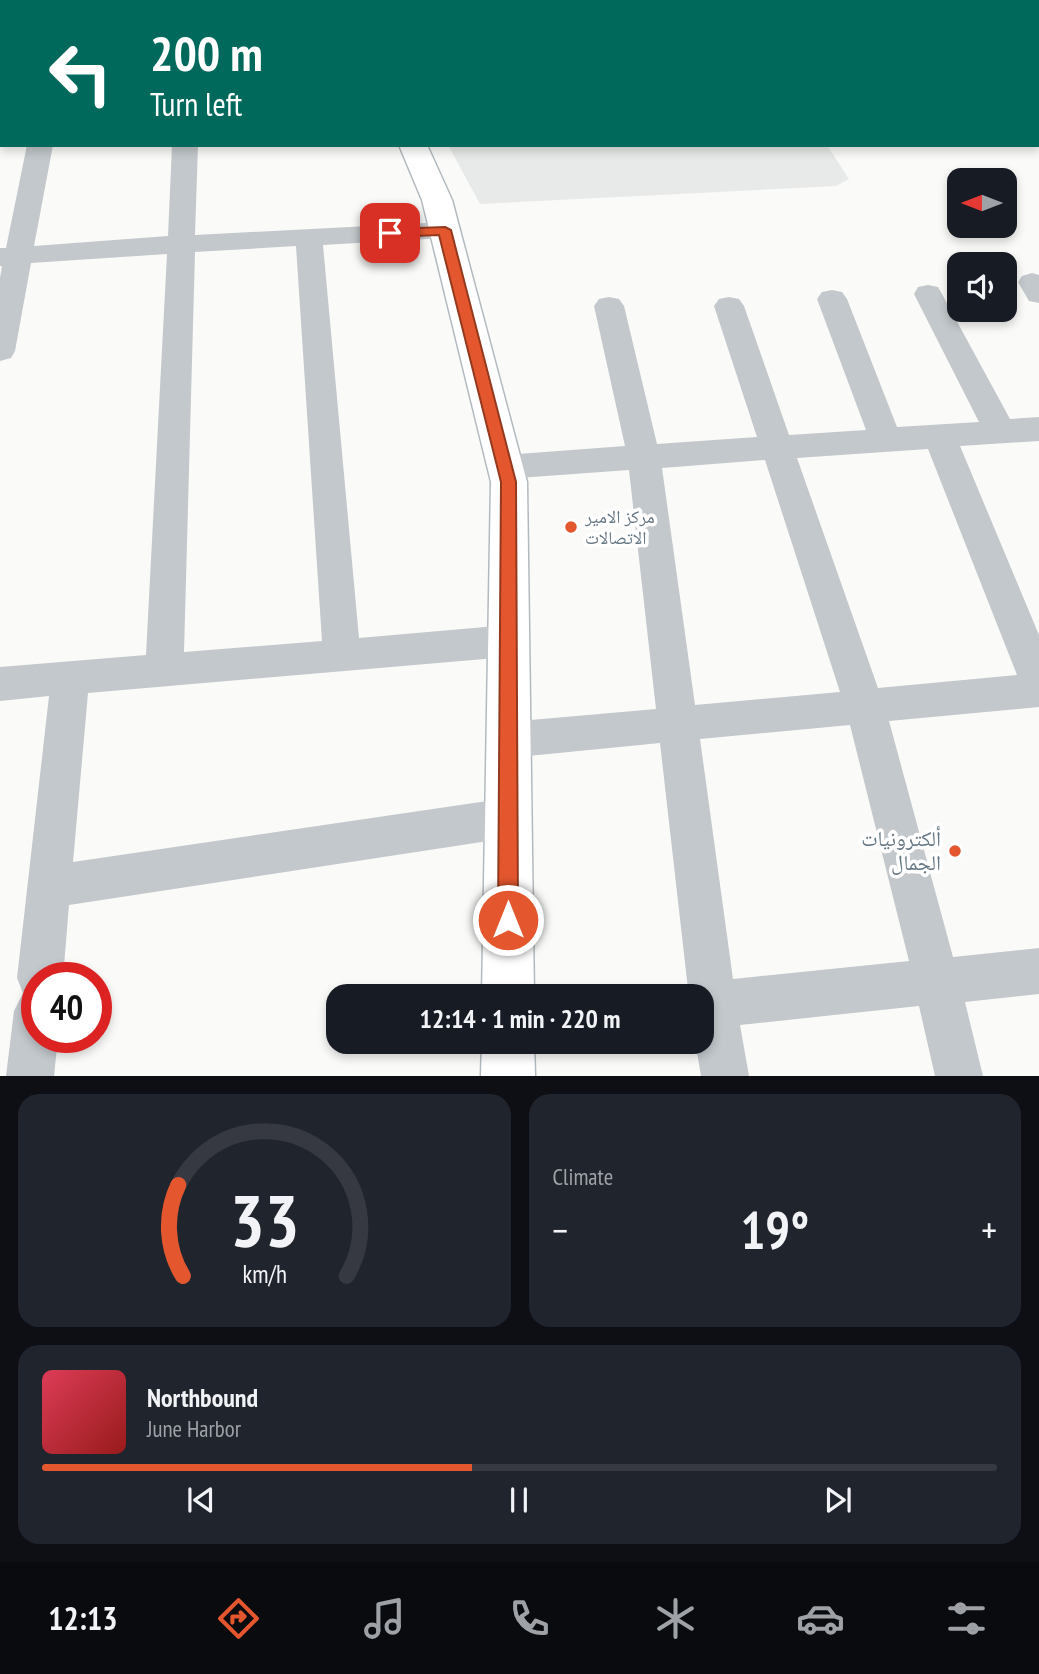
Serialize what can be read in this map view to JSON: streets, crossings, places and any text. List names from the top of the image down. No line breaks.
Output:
{"places":["مركز الامير الاتصالات","ألكترونيات الجمال"],"north":"left","page":{"turn":["200 m","Turn left"],"limit":"40","trip":"12:14 · 1 min · 220 m","tile":"Climate","heat":["−","19°","+"],"song":["Northbound","June Harbor"],"tabs":"12:13","gauge":["33","km/h"]}}
